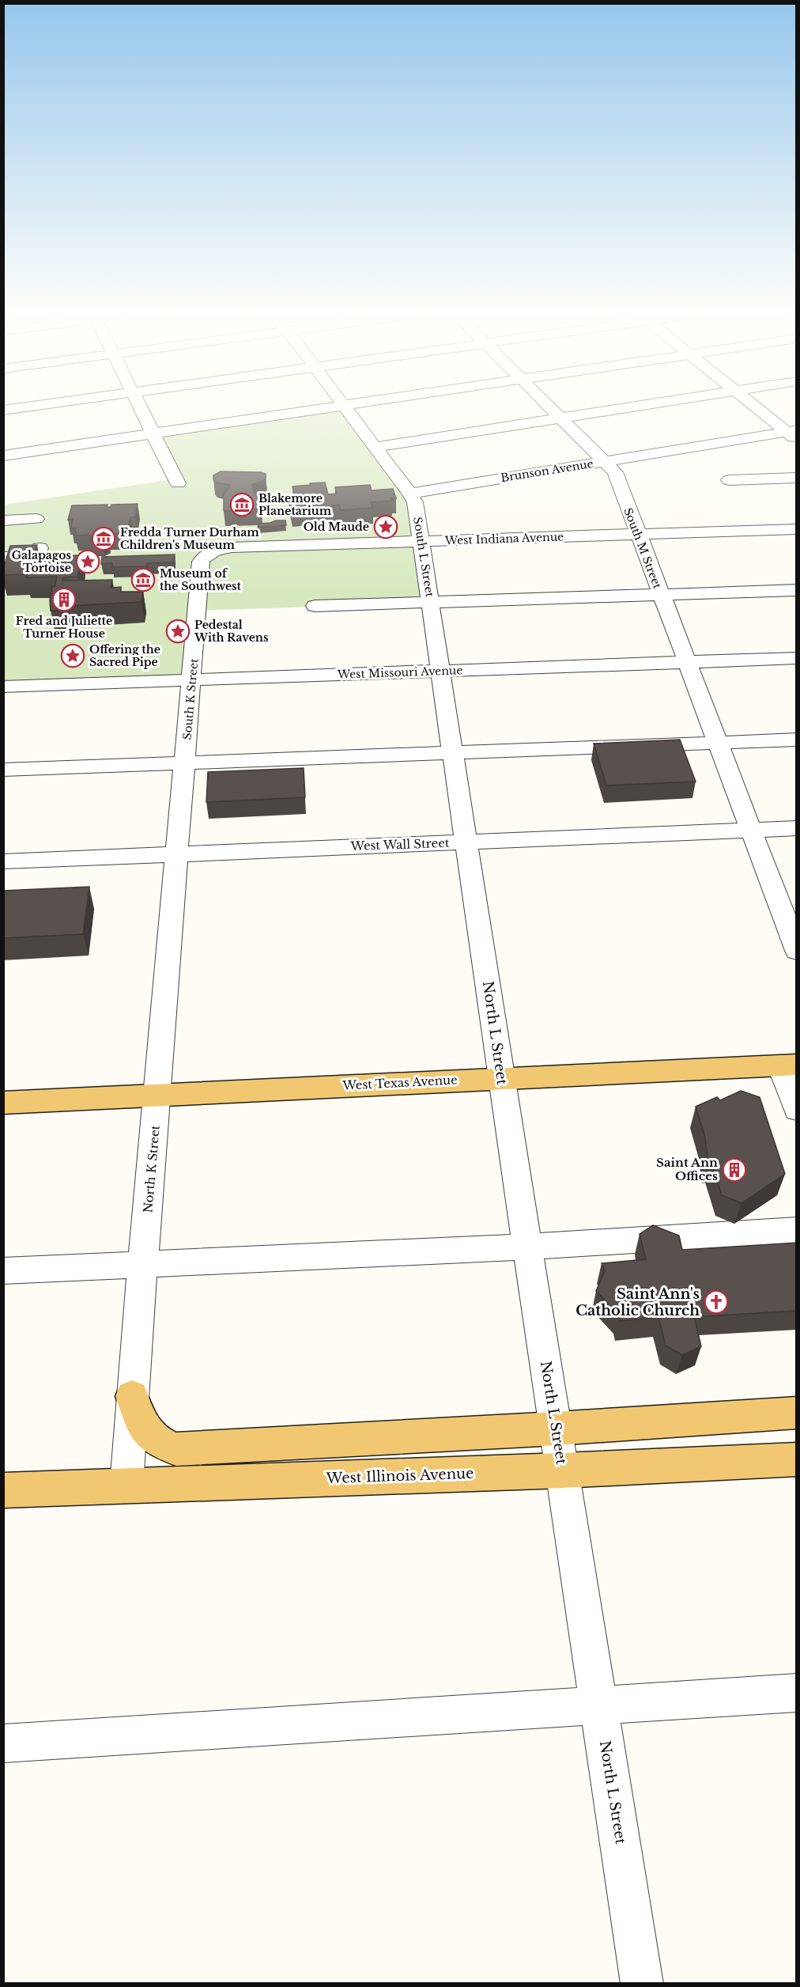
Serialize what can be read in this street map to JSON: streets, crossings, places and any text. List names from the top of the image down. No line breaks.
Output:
{"streets":{"main road":["West Texas Avenue","West Illinois Avenue"],"street":["Brunson Avenue","West Indiana Avenue","South M Street","South L Street","West Missouri Avenue","South K Street","West Wall Street","North L Street","North K Street"]},"crossings":[["Brunson Avenue","South M Street"],["Brunson Avenue","South L Street"],["West Indiana Avenue","South M Street"],["West Indiana Avenue","South L Street"],["West Indiana Avenue","South K Street"],["South M Street","West Missouri Avenue"],["South M Street","West Wall Street"],["South L Street","West Missouri Avenue"],["South L Street","West Wall Street"],["South L Street","North L Street"],["West Missouri Avenue","South K Street"],["South K Street","West Wall Street"],["South K Street","North K Street"],["West Wall Street","North L Street"],["West Wall Street","North K Street"],["North L Street","West Texas Avenue"],["North L Street","West Illinois Avenue"],["West Texas Avenue","North K Street"],["North K Street","West Illinois Avenue"]],"places":{"museum":["Blakemore Planetarium","Fredda Turner Durham Children's Museum","Museum of the Southwest"],"place":["Old Maude","Galapagos Tortoise","Pedestal With Ravens","Offering the Sacred Pipe"],"building":["Fred and Juliette Turner House","Saint Ann Offices"],"church":["Saint Ann's Catholic Church"]}}
